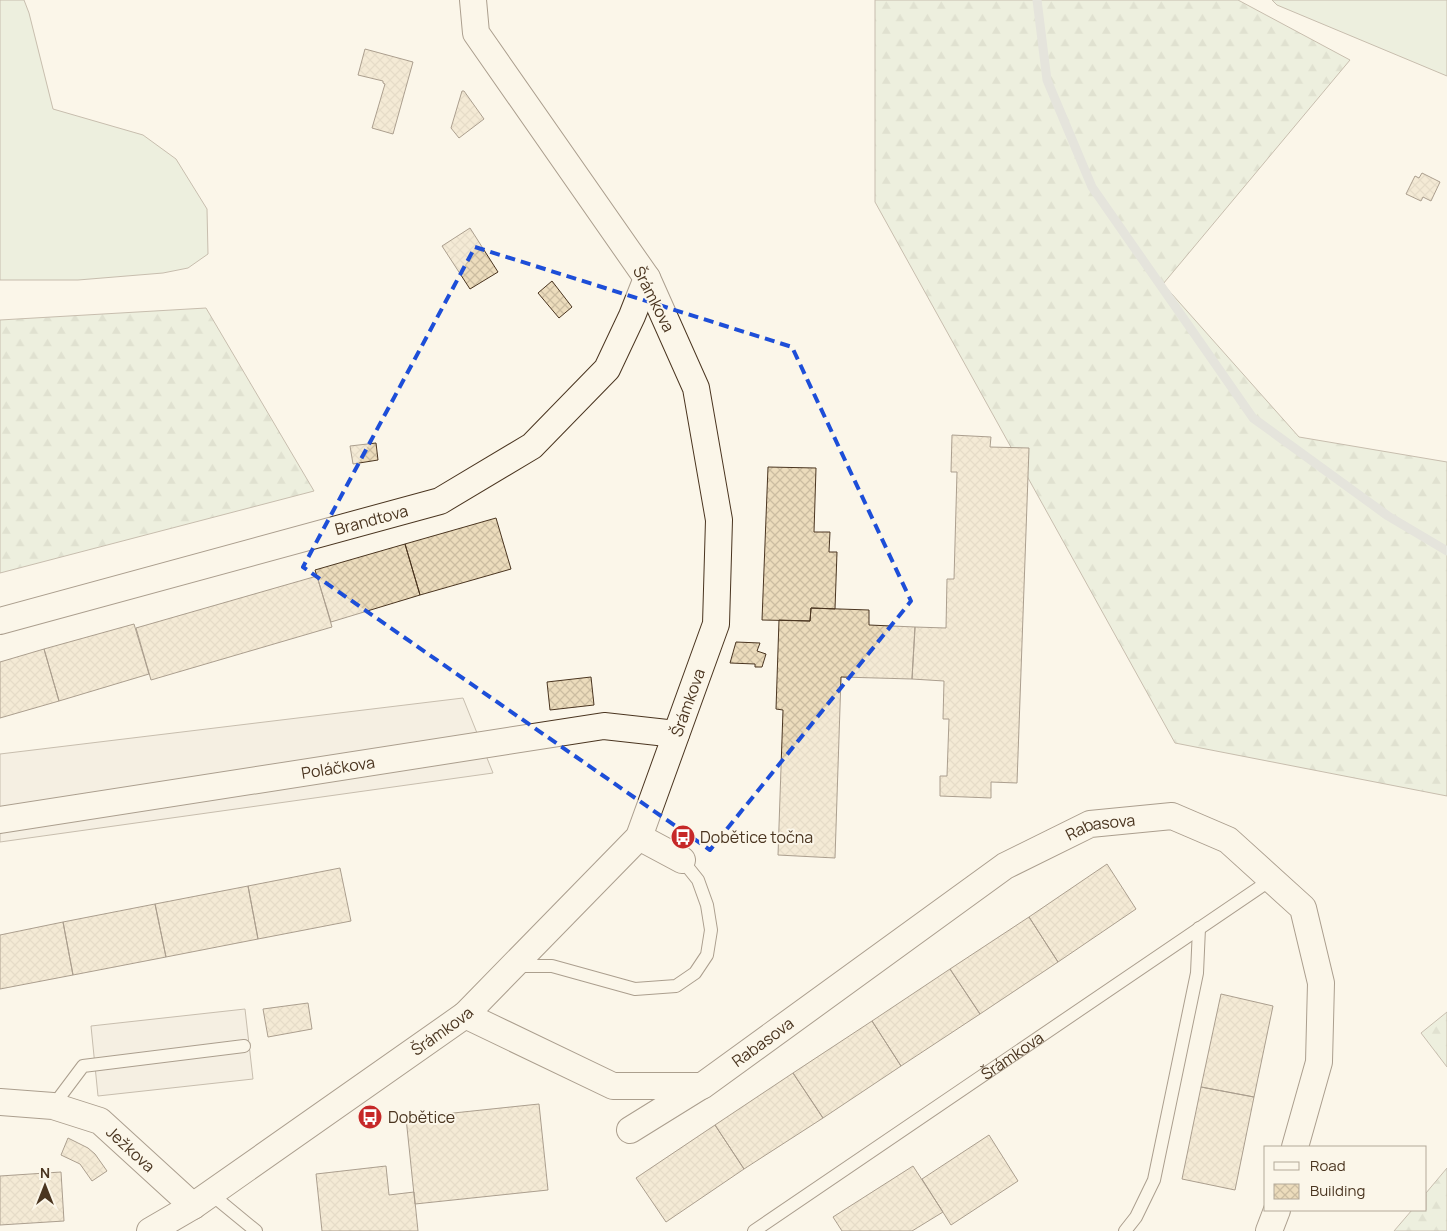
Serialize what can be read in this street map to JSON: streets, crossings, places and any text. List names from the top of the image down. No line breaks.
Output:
{"streets":{"street":["Šrámkova","Brandtova","Poláčkova","Rabasova","Ježkova"]},"crossings":[["Šrámkova","Brandtova"],["Šrámkova","Poláčkova"],["Šrámkova","Rabasova"],["Šrámkova","Ježkova"]],"places":{"bus stop":["Dobětice točna","Dobětice"]},"legend":["Road","Building"],"north":"top"}
